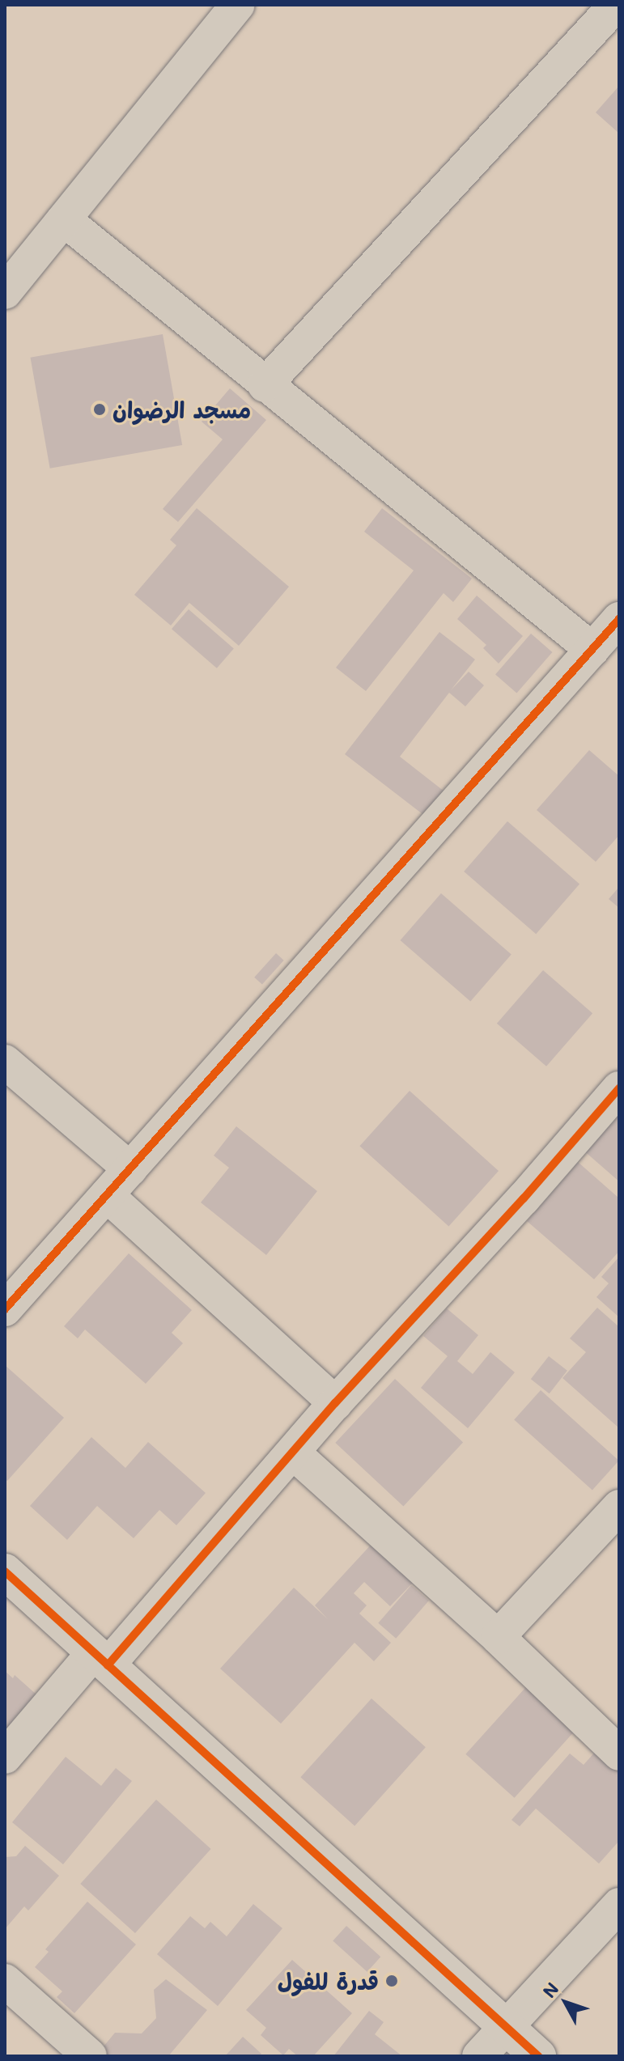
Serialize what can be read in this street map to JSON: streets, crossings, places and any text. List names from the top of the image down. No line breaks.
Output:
{"places":["مسجد الرضوان","قدرة للفول"],"north":"top left"}
